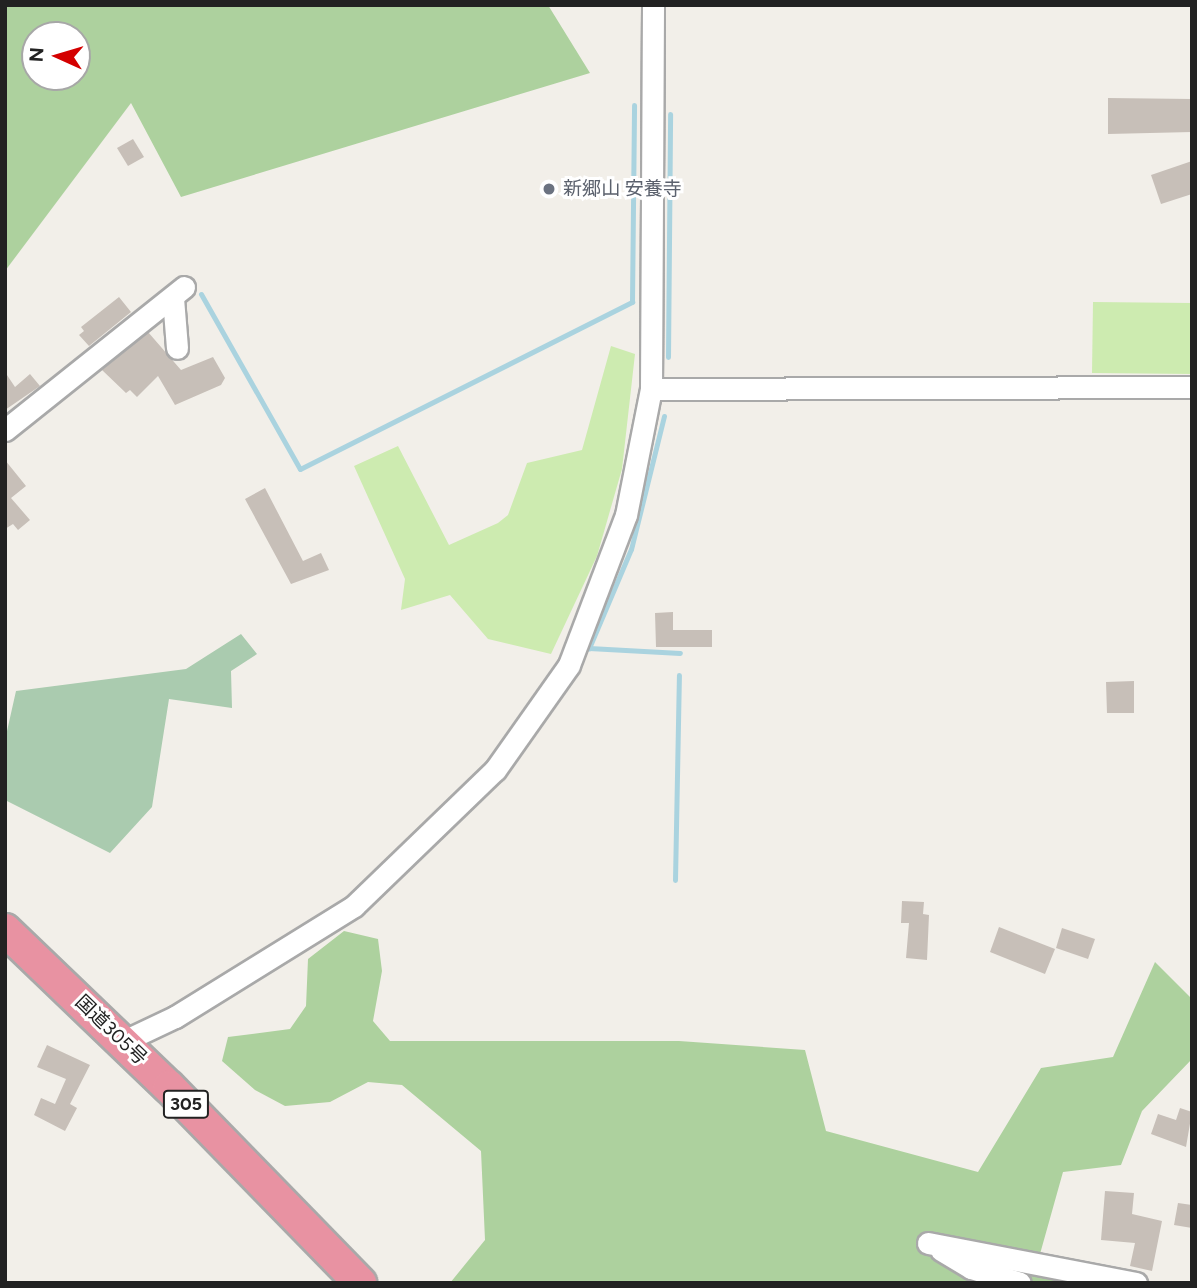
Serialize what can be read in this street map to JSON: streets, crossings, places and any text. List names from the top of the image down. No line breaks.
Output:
{"streets":{"highway":["国道305号","305"]},"places":["新郷山 安養寺"],"north":"left"}
